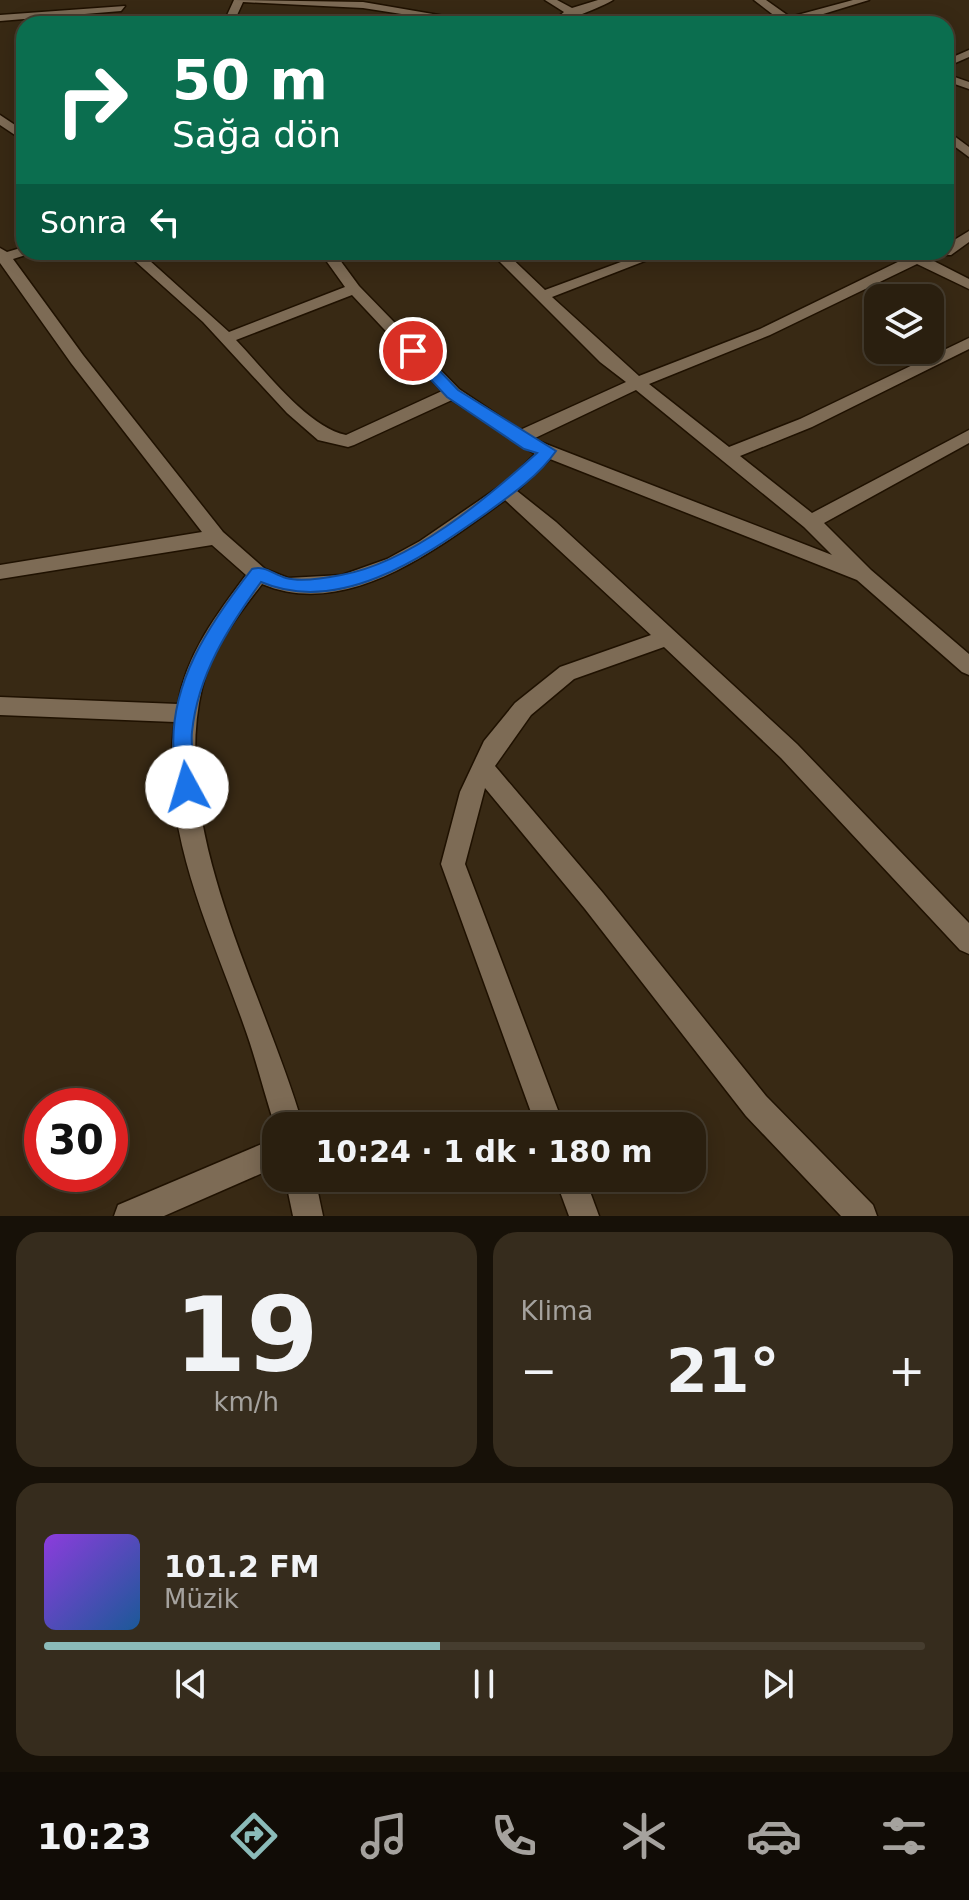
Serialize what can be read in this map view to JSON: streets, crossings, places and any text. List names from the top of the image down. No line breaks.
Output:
{"page":{"turn":["50 m","Sağa dön"],"then":"Sonra","limit":"30","trip":"10:24 · 1 dk · 180 m","tile":[["19","km/h"],"Klima"],"heat":["−","21°","+"],"song":["101.2 FM","Müzik"],"tabs":"10:23"}}
